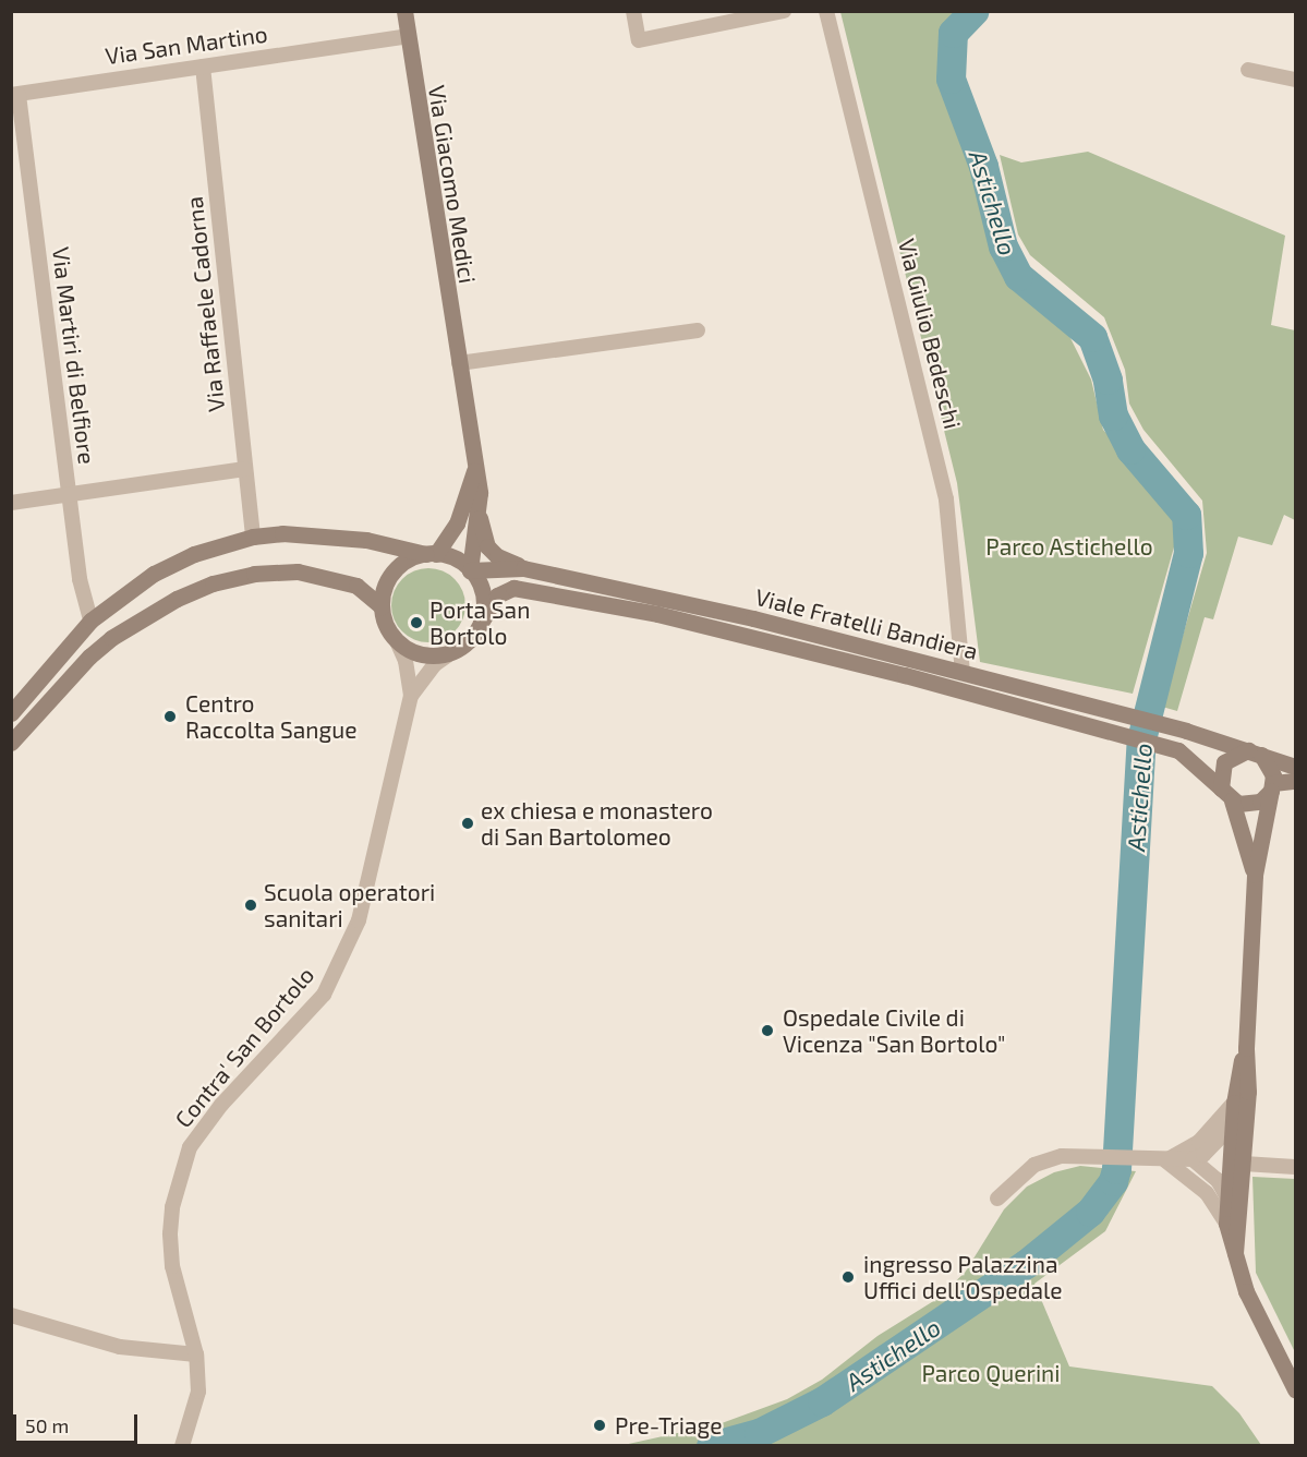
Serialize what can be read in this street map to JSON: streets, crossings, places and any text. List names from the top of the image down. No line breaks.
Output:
{"streets":{"main road":["Via Giacomo Medici","Viale Fratelli Bandiera"],"street":["Via San Martino","Via Raffaele Cadorna","Via Giulio Bedeschi","Via Martiri di Belfiore","Contra' San Bortolo"]},"crossings":[["Via San Martino","Via Giacomo Medici"],["Via San Martino","Via Raffaele Cadorna"],["Via San Martino","Via Martiri di Belfiore"],["Via Giacomo Medici","Viale Fratelli Bandiera"],["Via Giacomo Medici","Contra' San Bortolo"],["Via Giulio Bedeschi","Viale Fratelli Bandiera"],["Viale Fratelli Bandiera","Contra' San Bortolo"]],"water":["Astichello"],"parks":["Parco Astichello","Parco Querini"],"places":["Porta San Bortolo","Centro Raccolta Sangue","ex chiesa e monastero di San Bartolomeo","Scuola operatori sanitari","Ospedale Civile di Vicenza \"San Bortolo\"","ingresso Palazzina Uffici dell'Ospedale","Pre-Triage"],"scale_bar":"50 m"}
